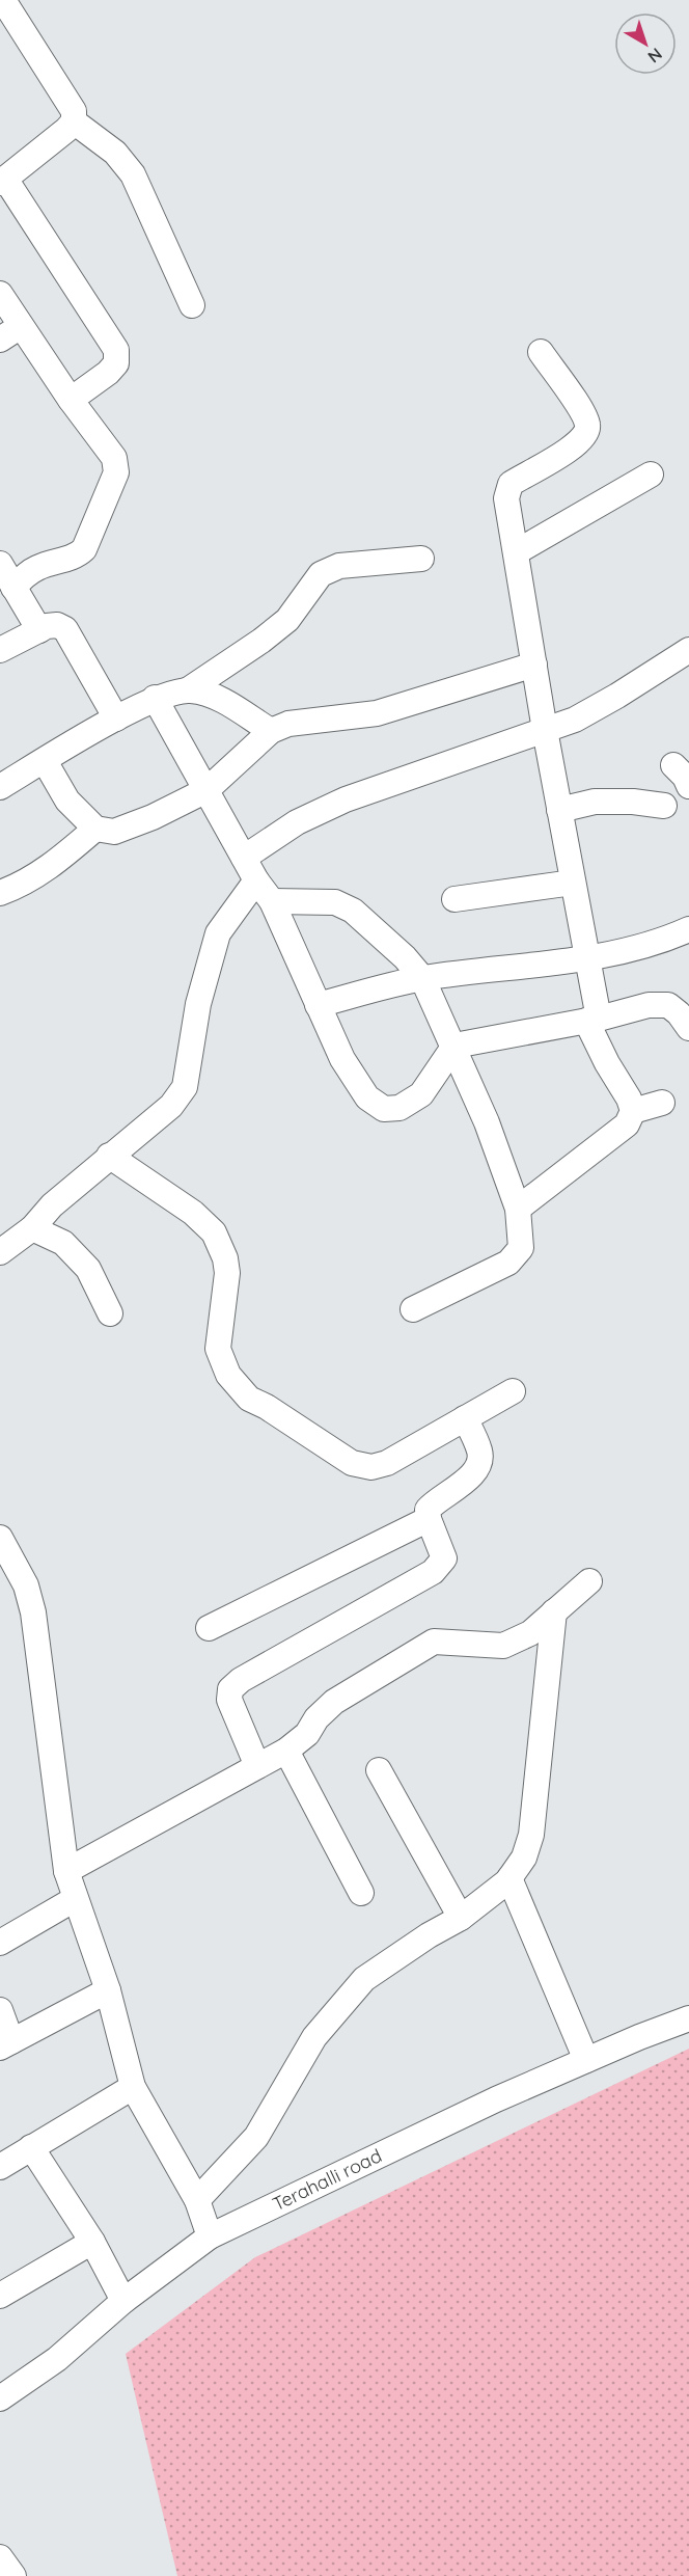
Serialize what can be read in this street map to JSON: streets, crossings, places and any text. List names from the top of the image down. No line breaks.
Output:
{"streets":{"street":["Terahalli road"]},"north":"bottom right"}
